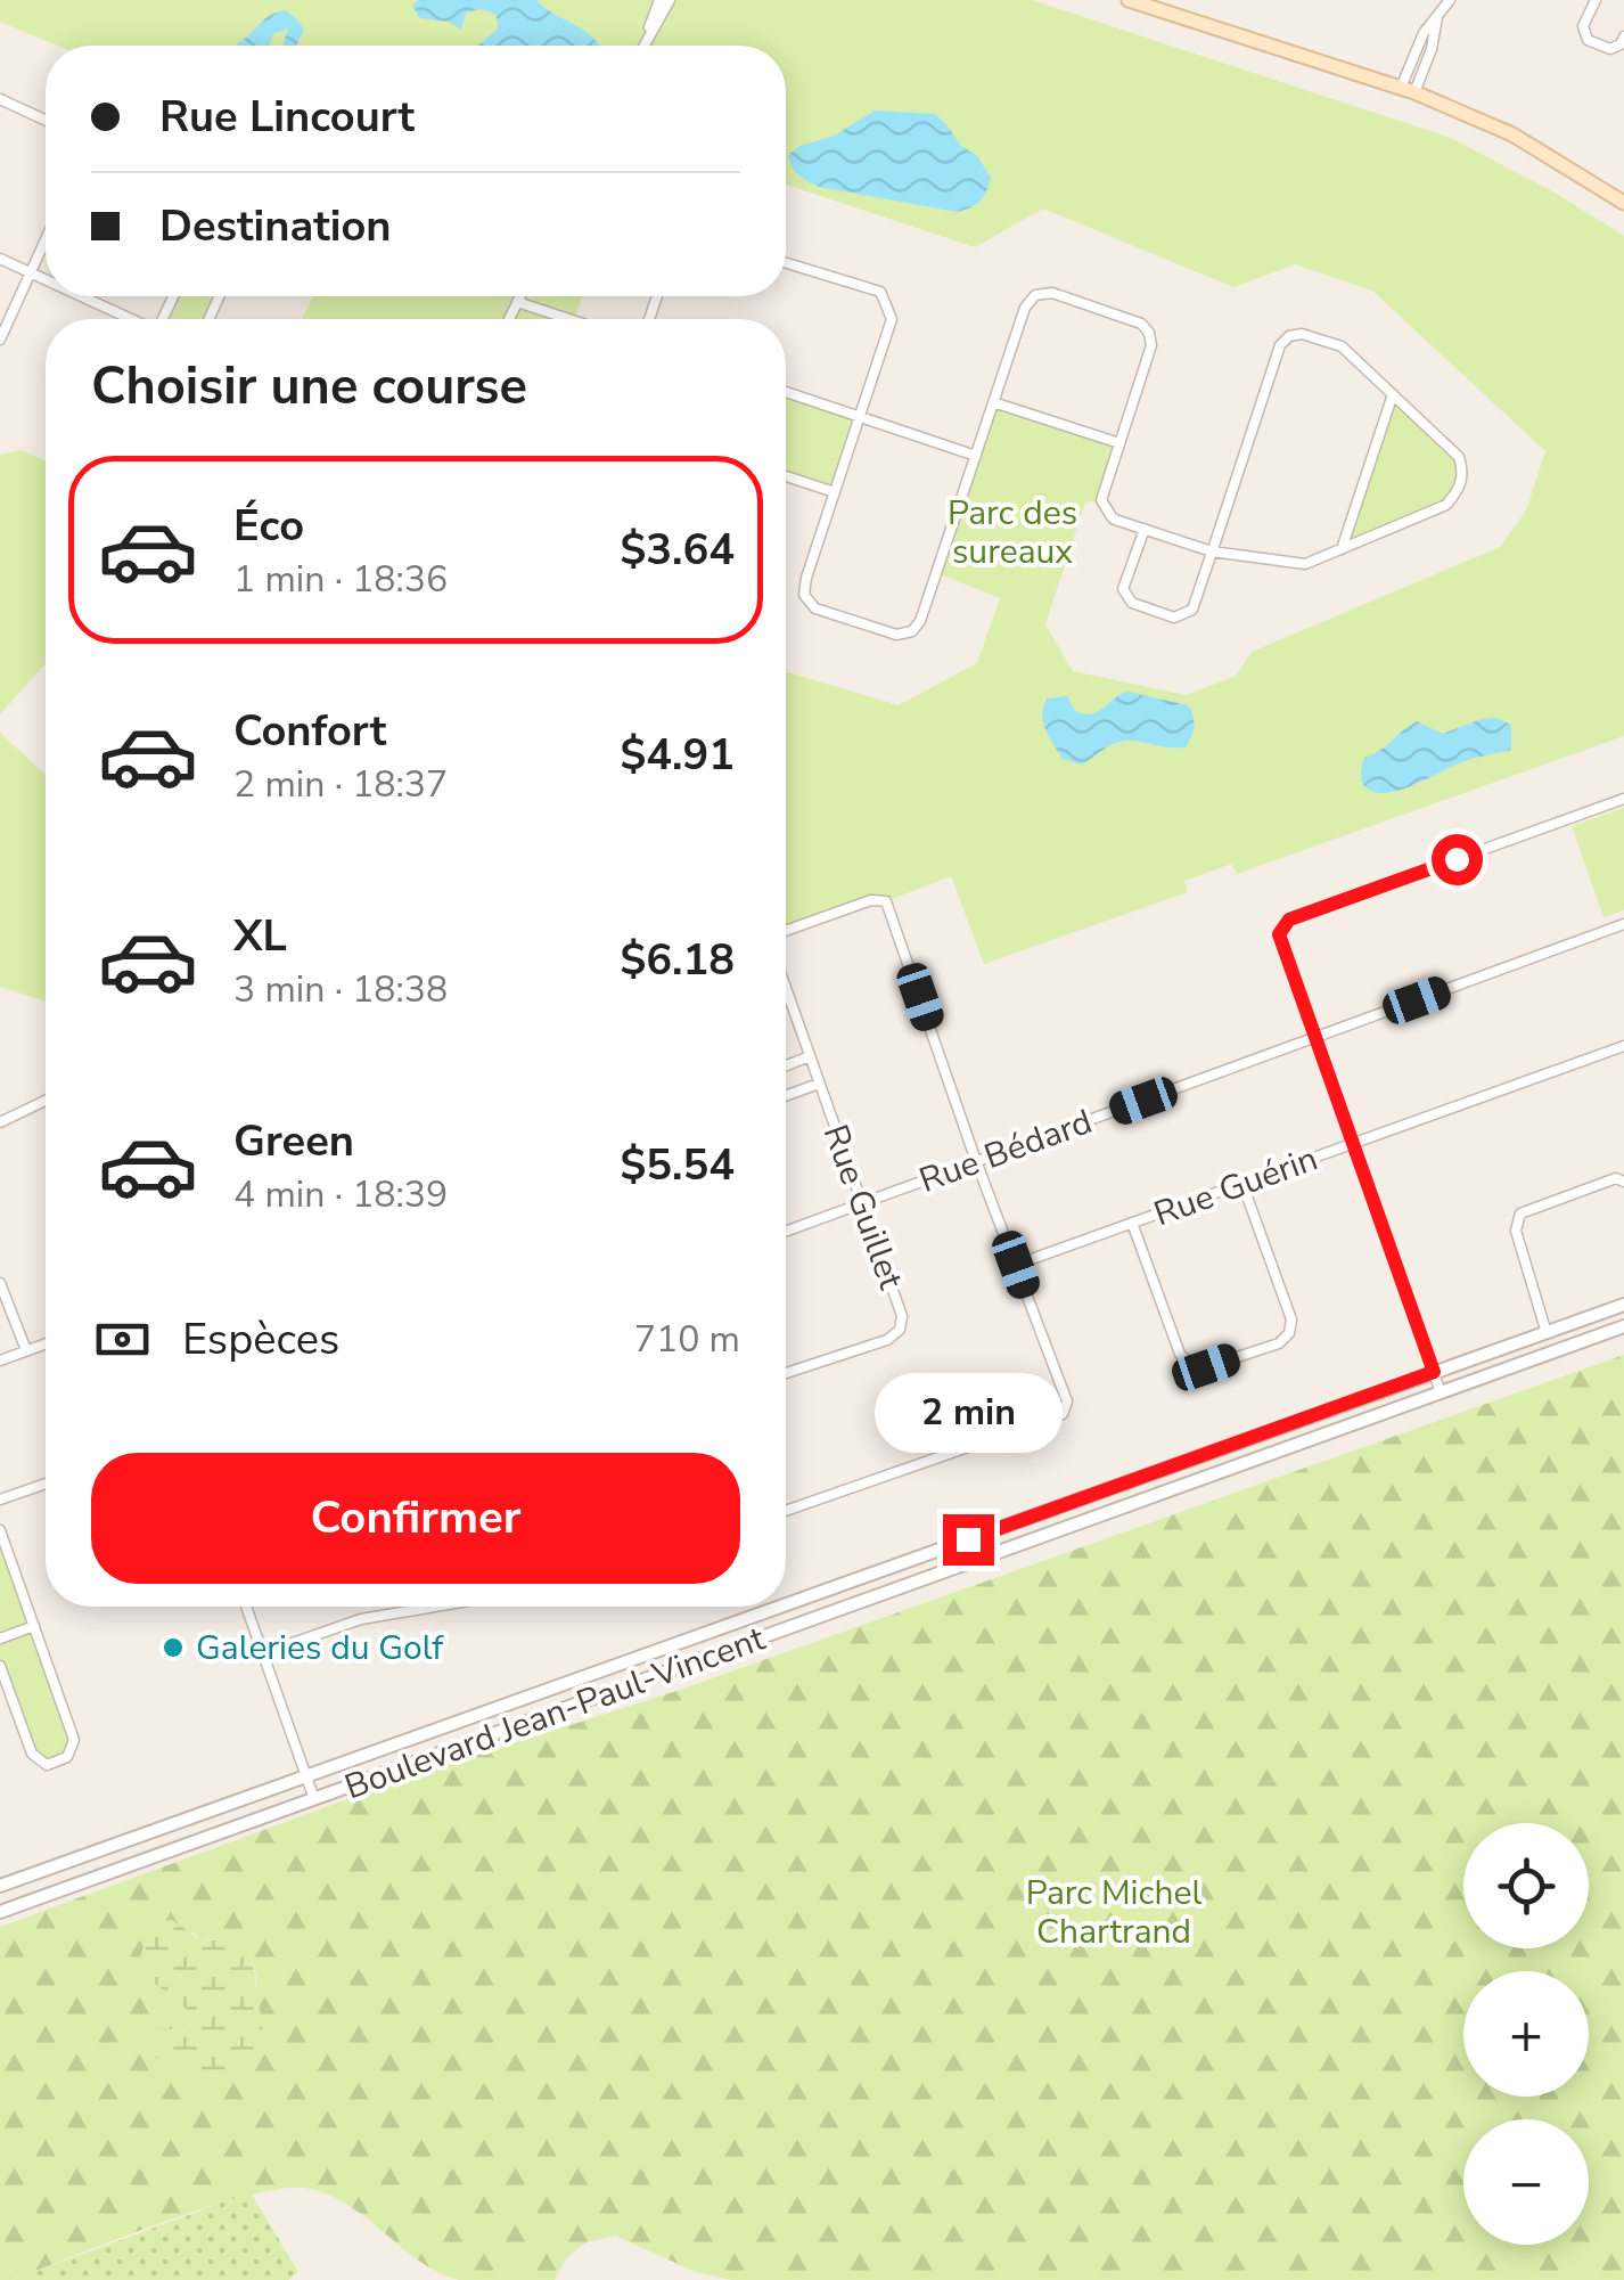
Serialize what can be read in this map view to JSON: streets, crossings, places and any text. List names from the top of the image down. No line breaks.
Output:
{"streets":{"street":["Rue Bédard","Rue Guérin","Rue Guillet","Boulevard Jean-Paul-Vincent"]},"crossings":[["Rue Bédard","Rue Guillet"]],"parks":["Parc des sureaux","Parc Michel Chartrand"],"places":["Galeries du Golf"],"page":{"banner":["Rue Lincourt","Destination"],"heading":"Choisir une course","list":[{"name":"Éco","note":"1 min · 18:36","value":"$3.64"},{"name":"Confort","note":"2 min · 18:37","value":"$4.91"},{"name":"XL","note":"3 min · 18:38","value":"$6.18"},{"name":"Green","note":"4 min · 18:39","value":"$5.54"}],"pay":["Espèces","710 m"],"bubble":"2 min","buttons":"Confirmer","map_buttons":["+","−"]}}
